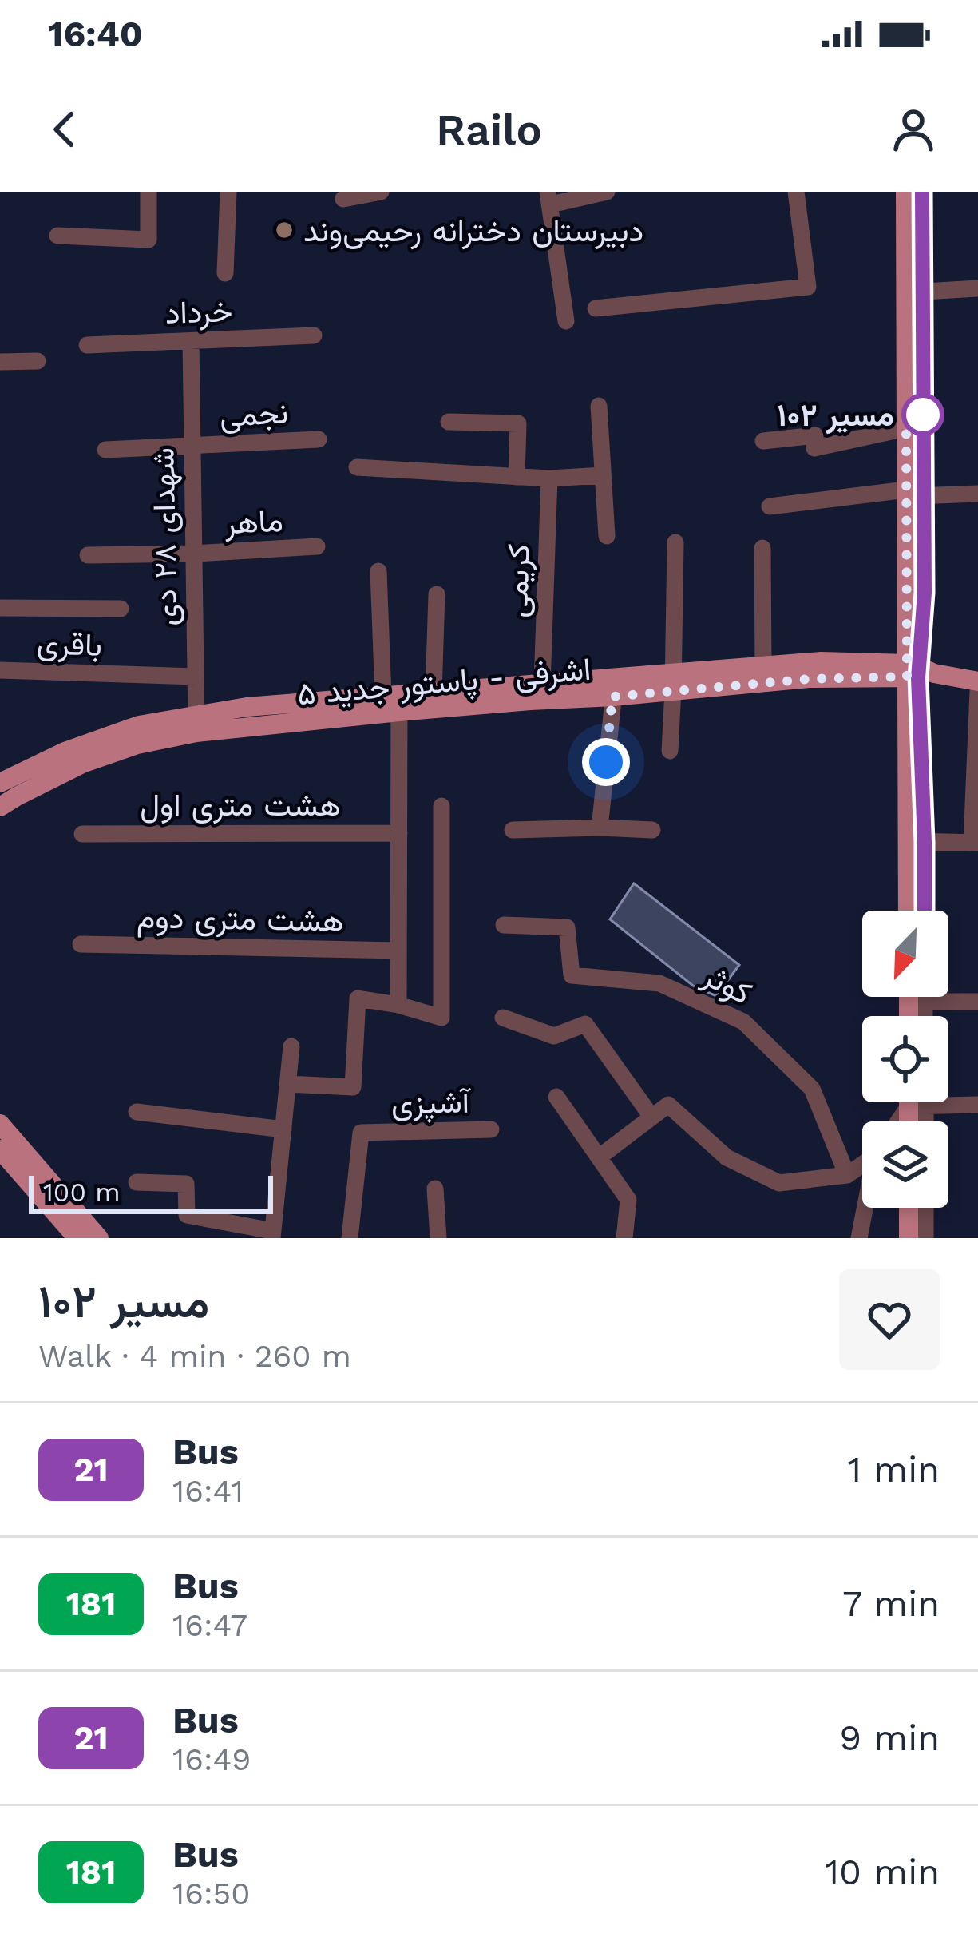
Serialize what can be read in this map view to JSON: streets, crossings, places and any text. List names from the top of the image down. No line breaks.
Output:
{"streets":{"main road":["اشرفی - پاستور جدید ۵"],"street":["خرداد","نجمی","ماهر","شهدای ۲۸ دی","کریمی","باقری","هشت متری اول","هشت متری دوم","کوثر","آشپزی"]},"crossings":[["خرداد","شهدای ۲۸ دی"],["نجمی","شهدای ۲۸ دی"],["ماهر","شهدای ۲۸ دی"],["شهدای ۲۸ دی","باقری"],["شهدای ۲۸ دی","اشرفی - پاستور جدید ۵"],["کریمی","اشرفی - پاستور جدید ۵"]],"places":["دبیرستان دخترانه رحیمی‌وند","مسیر ۱۰۲"],"lines":["bus line 21"],"scale_bar":"100 m","north":"bottom left","page":{"status":"16:40","header":"Railo","scale":"100 m","heading":["مسیر ۱۰۲","Walk · 4 min · 260 m"],"list":[{"mark":"21","name":"Bus","note":"16:41","value":"1 min"},{"mark":"181","name":"Bus","note":"16:47","value":"7 min"},{"mark":"21","name":"Bus","note":"16:49","value":"9 min"},{"mark":"181","name":"Bus","note":"16:50","value":"10 min"}]}}
